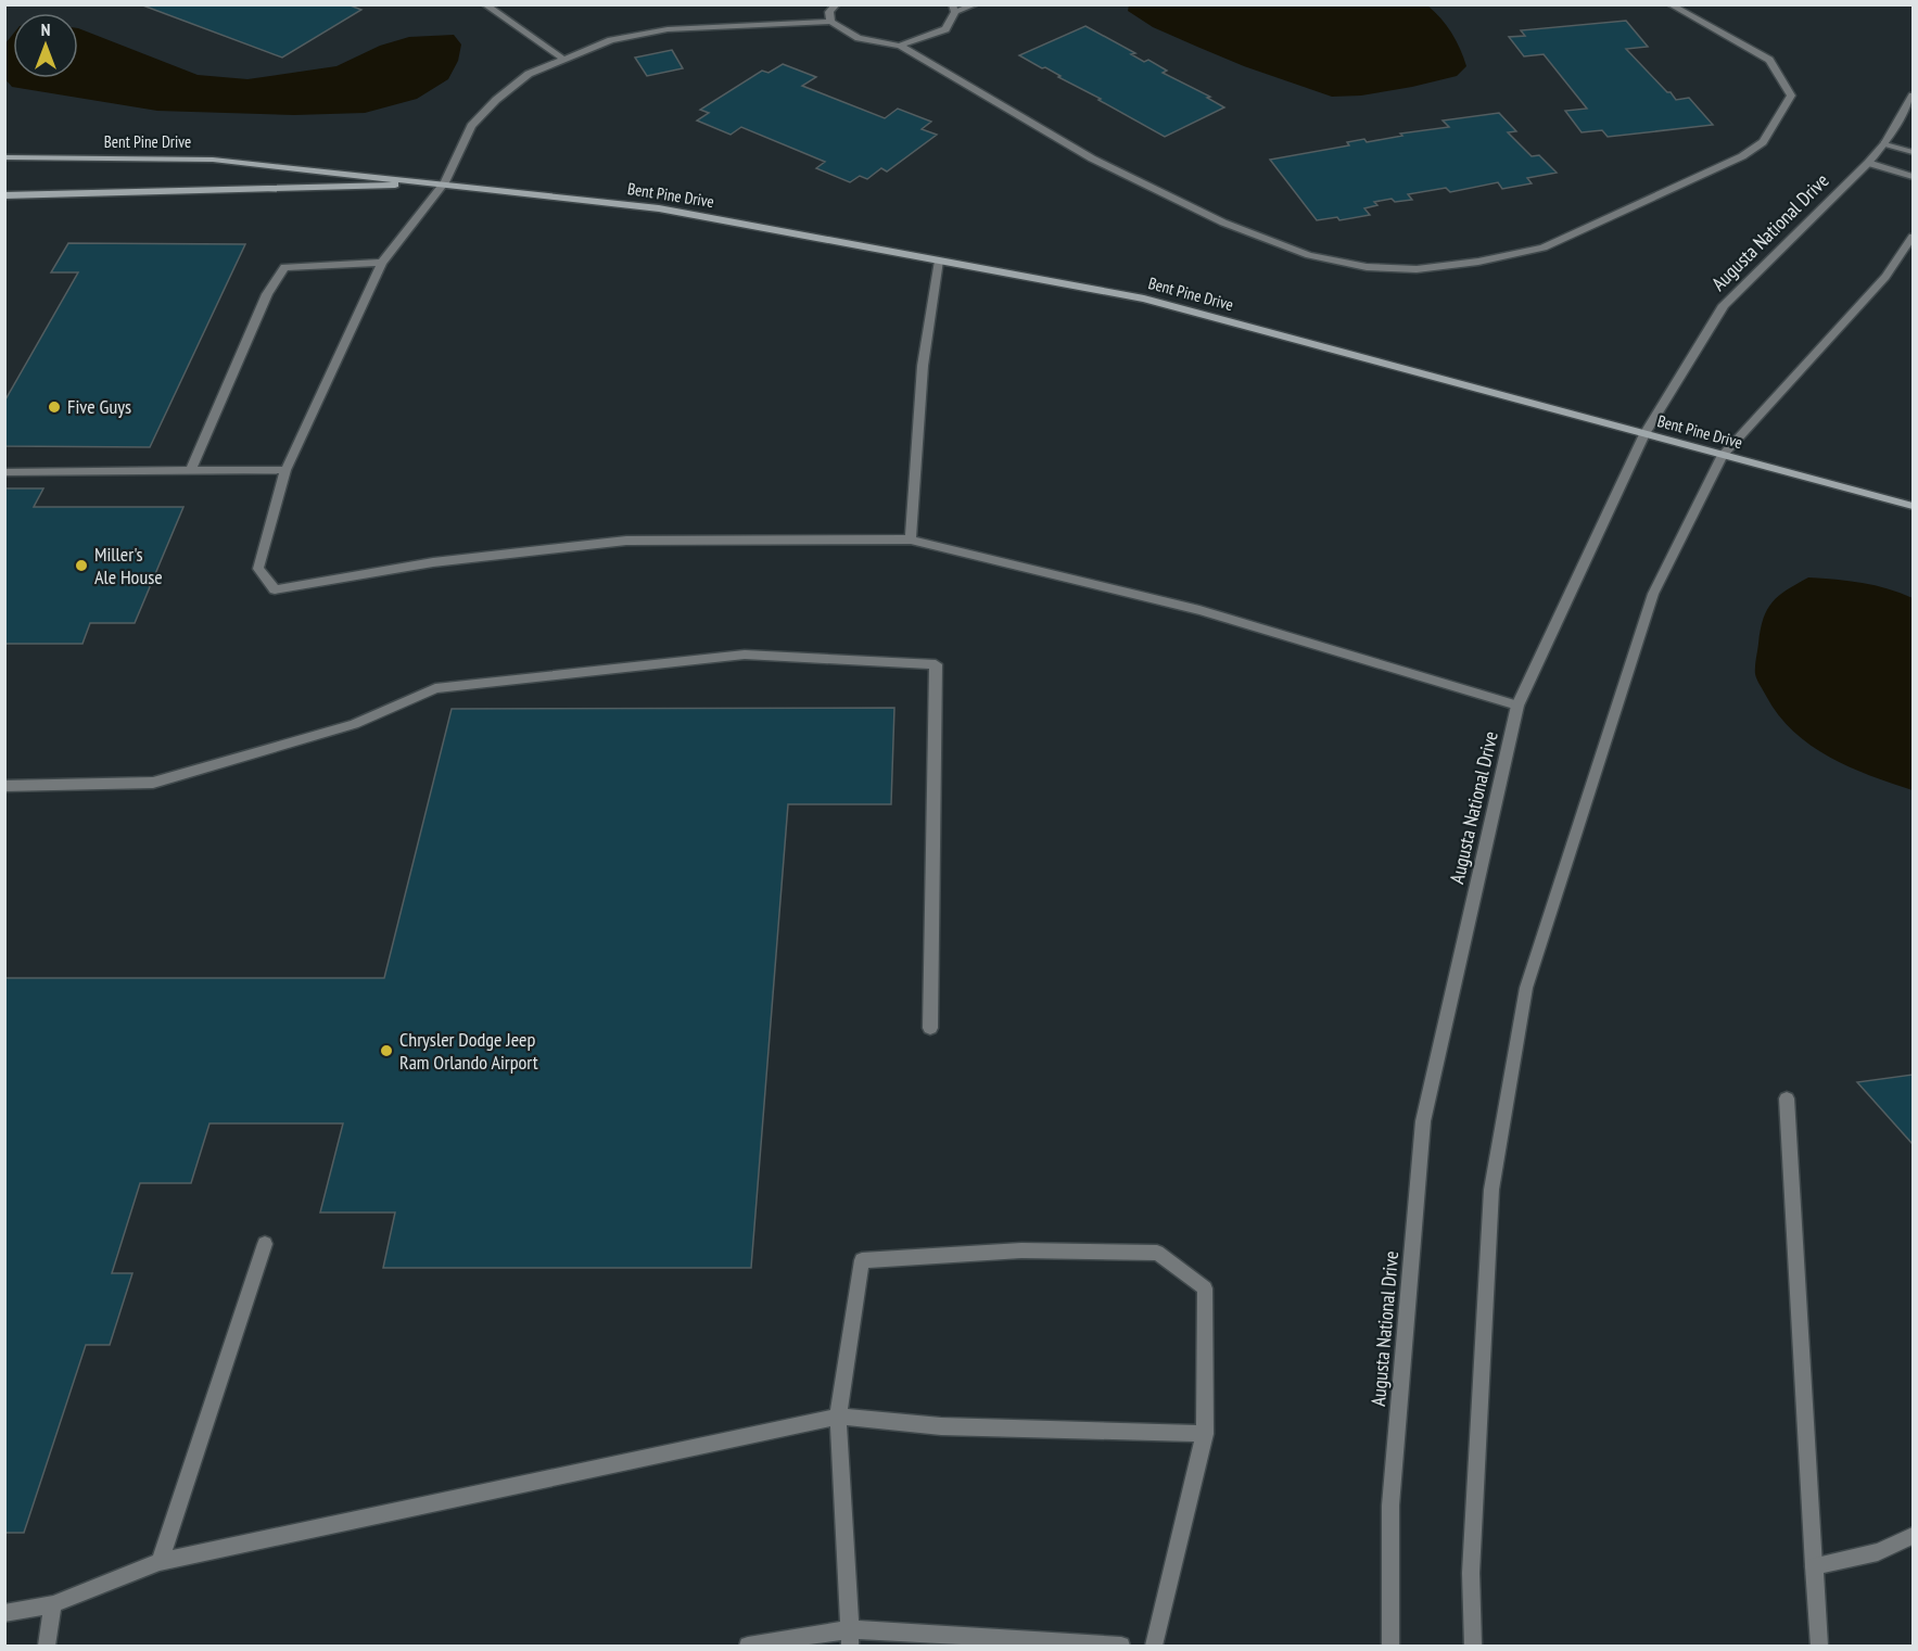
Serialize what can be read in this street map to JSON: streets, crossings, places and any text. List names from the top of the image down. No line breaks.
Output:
{"streets":{"street":["Bent Pine Drive","Augusta National Drive"]},"crossings":[["Bent Pine Drive","Augusta National Drive"]],"places":["Five Guys","Miller's Ale House","Chrysler Dodge Jeep Ram Orlando Airport"],"north":"top"}
